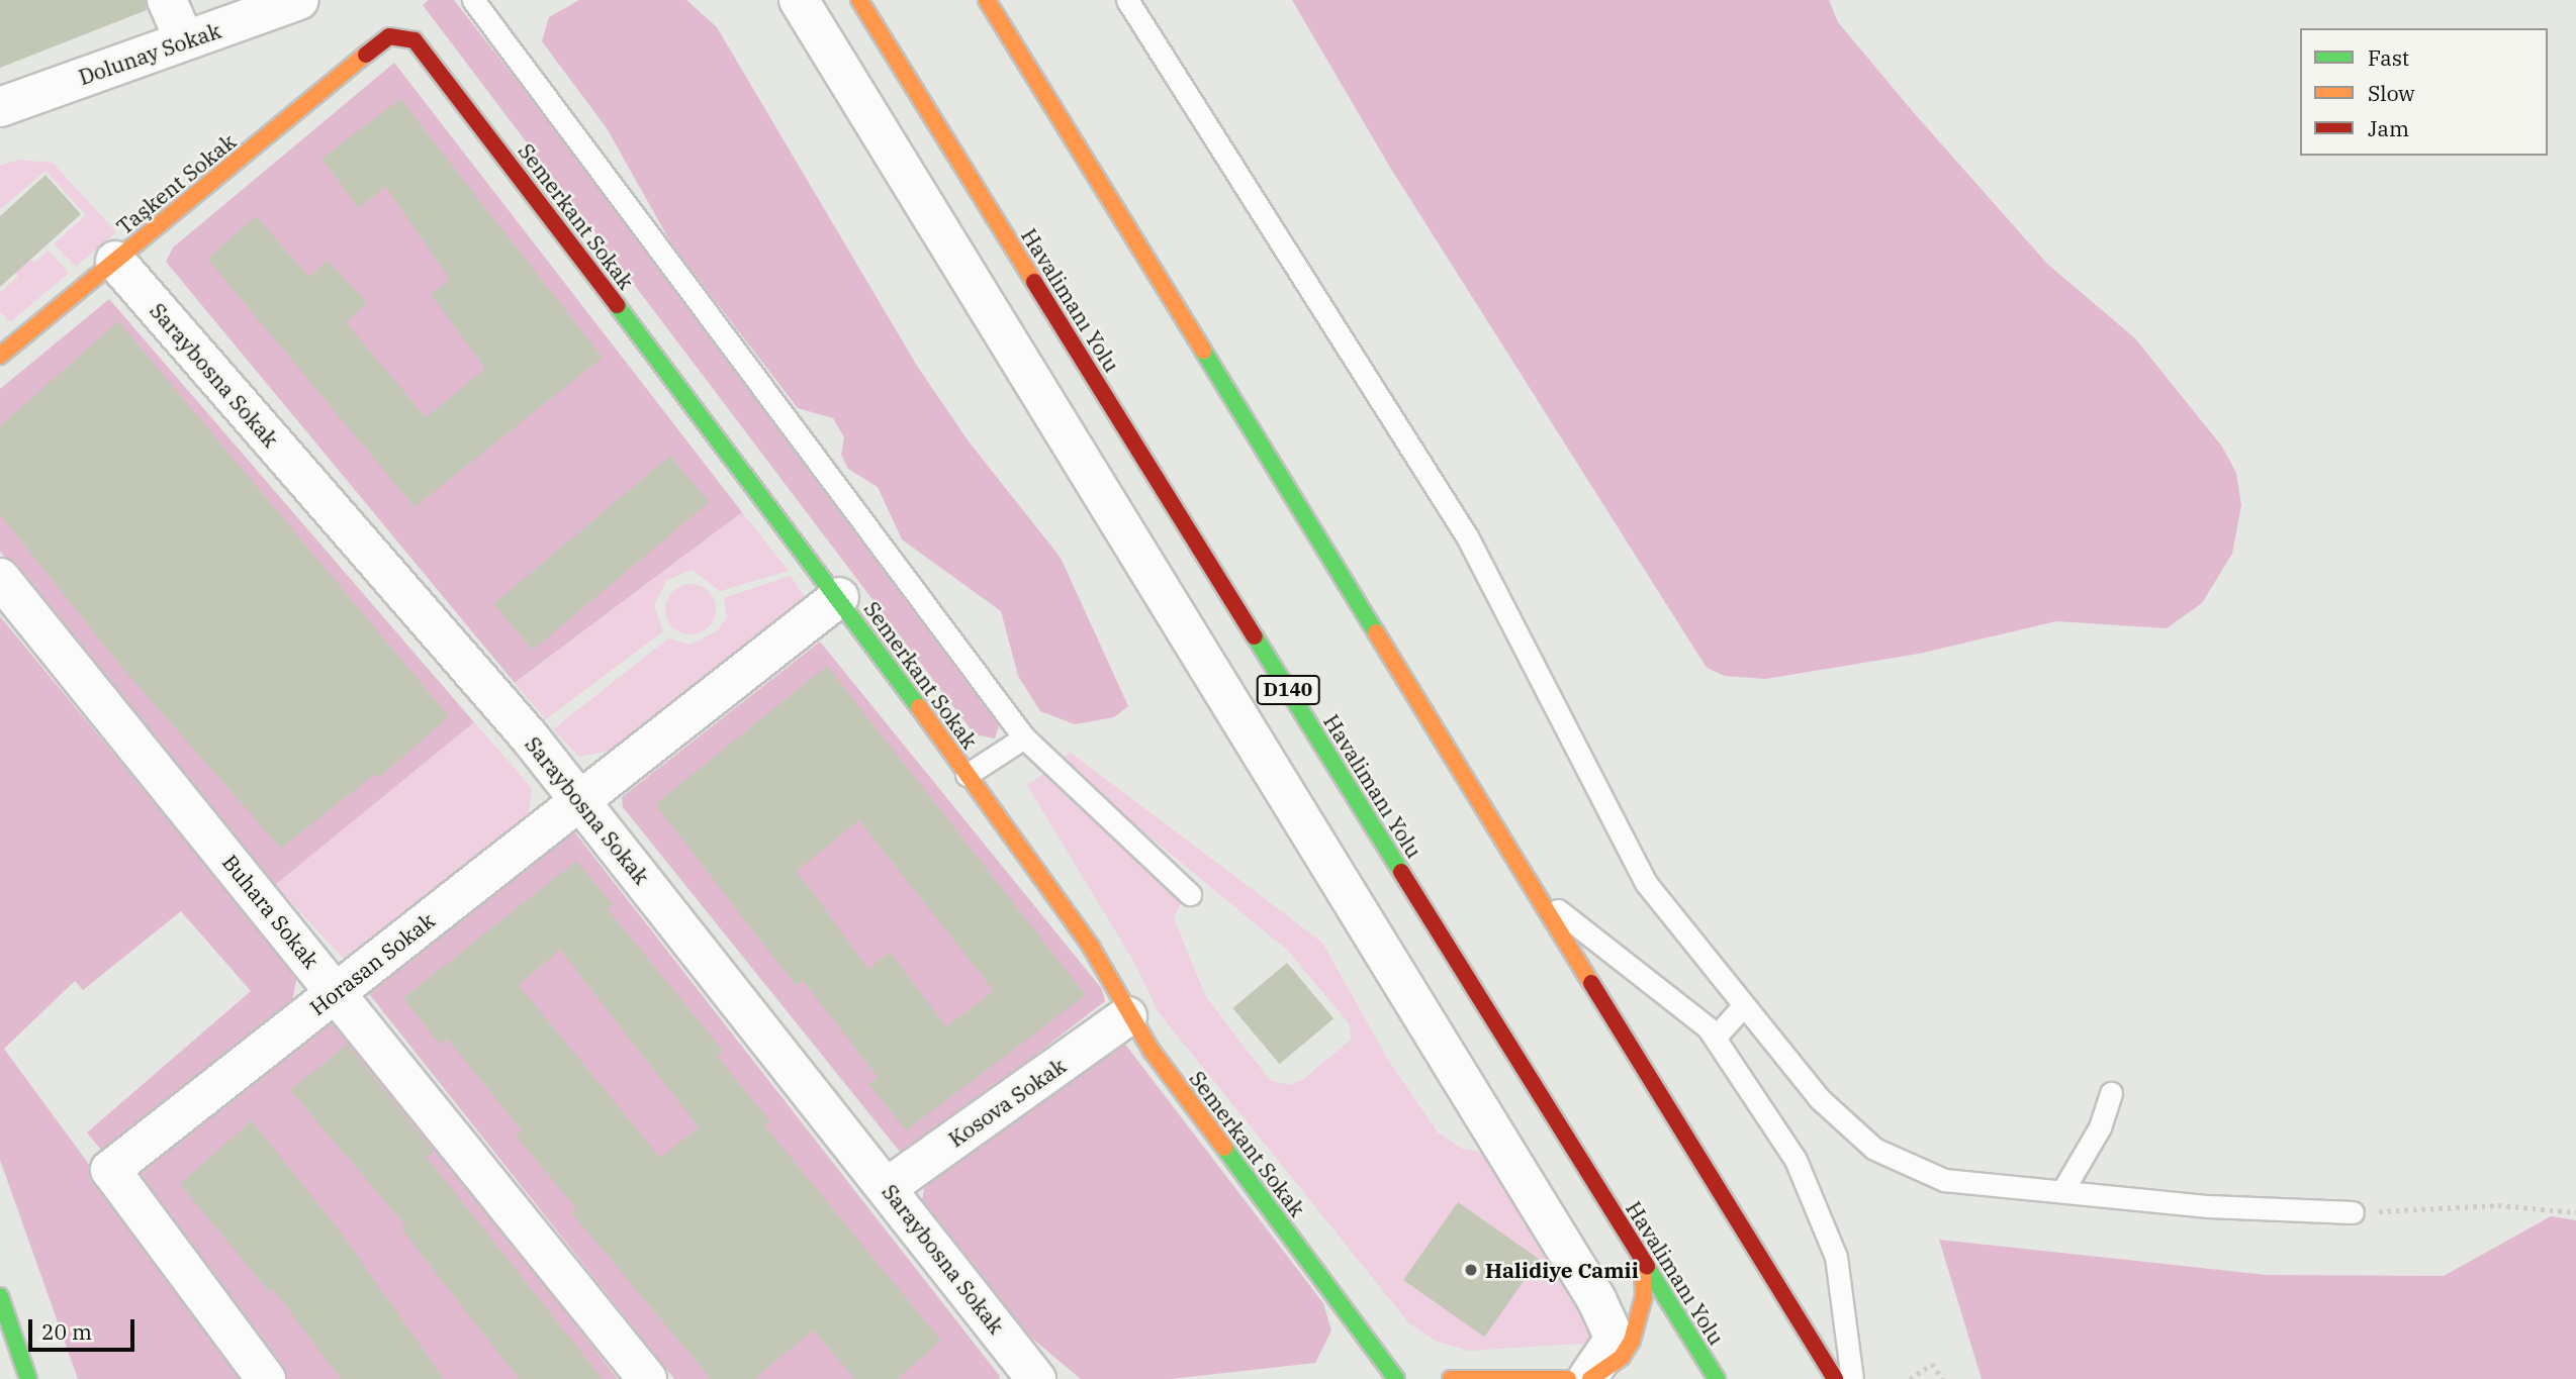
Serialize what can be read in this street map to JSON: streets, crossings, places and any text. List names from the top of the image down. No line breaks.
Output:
{"streets":{"main road":["Taşkent Sokak","Semerkant Sokak","Havalimanı Yolu","D140"],"street":["Dolunay Sokak","Saraybosna Sokak","Buhara Sokak","Horasan Sokak","Kosova Sokak"]},"crossings":[["Taşkent Sokak","Semerkant Sokak"],["Taşkent Sokak","Saraybosna Sokak"],["Semerkant Sokak","Horasan Sokak"],["Semerkant Sokak","Kosova Sokak"],["Saraybosna Sokak","Horasan Sokak"],["Saraybosna Sokak","Kosova Sokak"],["Buhara Sokak","Horasan Sokak"]],"places":["Halidiye Camii"],"legend":["Fast","Slow","Jam"],"scale_bar":"20 m"}
